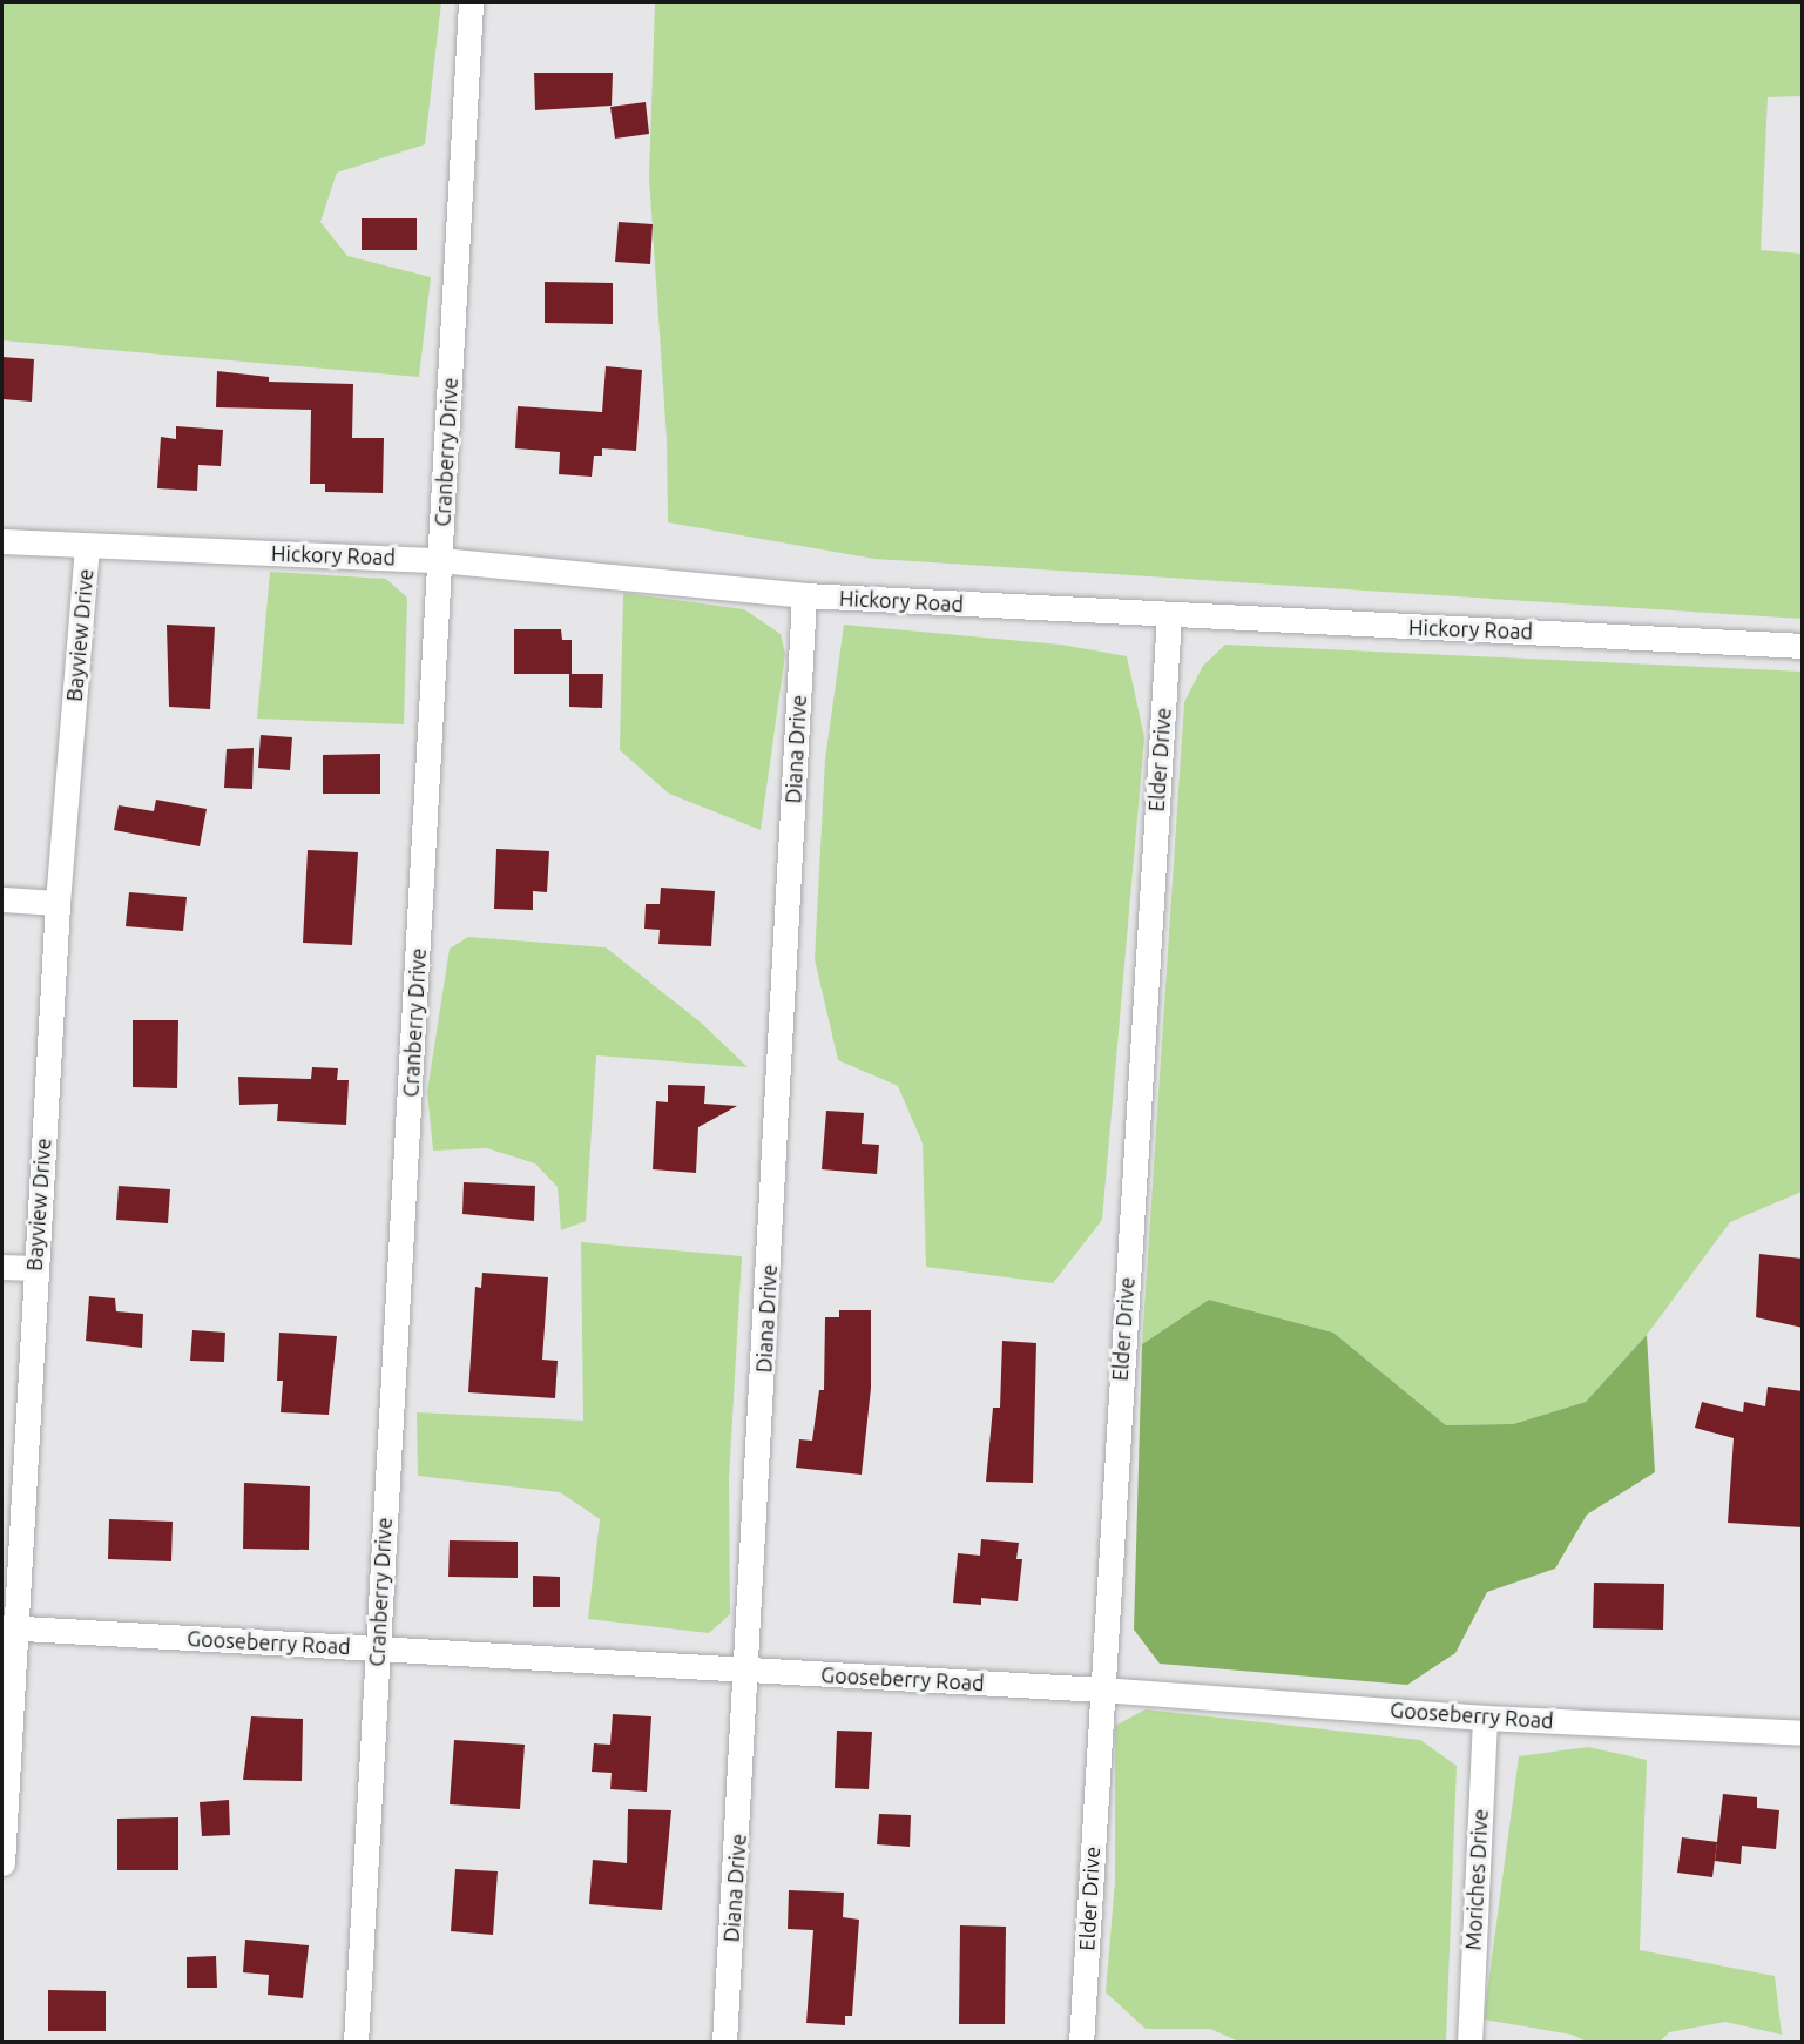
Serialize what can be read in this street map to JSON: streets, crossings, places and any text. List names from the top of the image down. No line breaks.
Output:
{"streets":{"street":["Cranberry Drive","Hickory Road","Bayview Drive","Diana Drive","Elder Drive","Gooseberry Road","Moriches Drive"]},"crossings":[["Cranberry Drive","Hickory Road"],["Cranberry Drive","Gooseberry Road"],["Hickory Road","Bayview Drive"],["Hickory Road","Diana Drive"],["Hickory Road","Elder Drive"],["Bayview Drive","Gooseberry Road"],["Diana Drive","Gooseberry Road"],["Elder Drive","Gooseberry Road"],["Gooseberry Road","Moriches Drive"]]}
